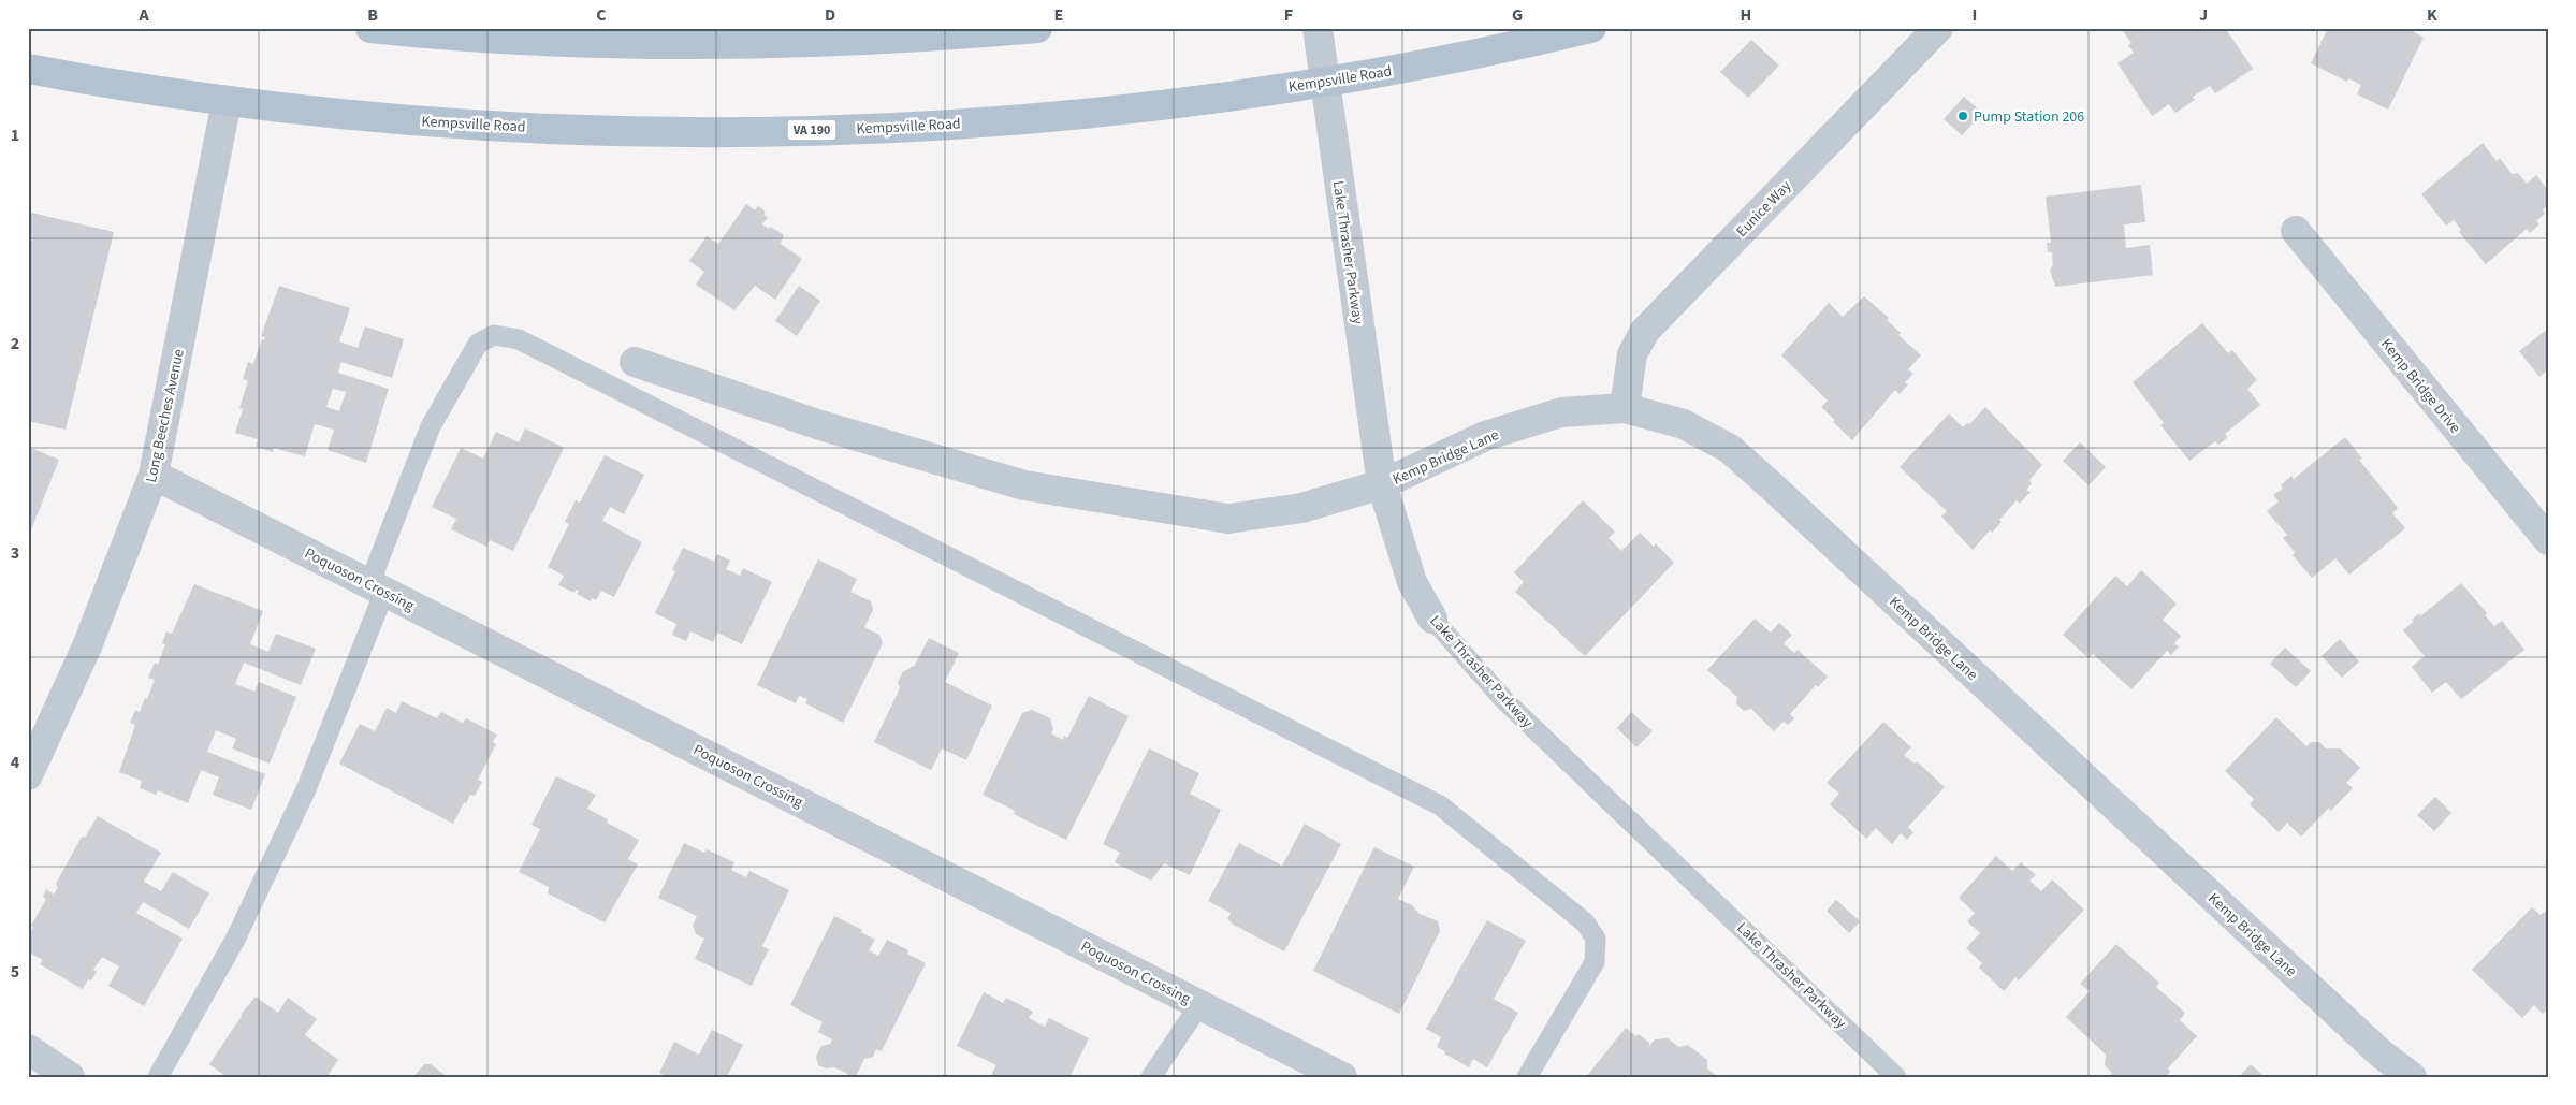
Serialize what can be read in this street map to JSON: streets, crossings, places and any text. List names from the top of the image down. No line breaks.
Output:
{"streets":{"main road":["Kempsville Road","VA 190"],"street":["Eunice Way","Lake Thrasher Parkway","Kemp Bridge Drive","Long Beeches Avenue","Kemp Bridge Lane","Poquoson Crossing"]},"crossings":[["Kempsville Road","Lake Thrasher Parkway"],["Kempsville Road","Long Beeches Avenue"],["Eunice Way","Kemp Bridge Lane"],["Lake Thrasher Parkway","Kemp Bridge Lane"],["Long Beeches Avenue","Poquoson Crossing"]],"places":["Pump Station 206"],"grid":{"columns":["A","B","C","D","E","F","G","H","I","J","K"],"rows":["1","2","3","4","5"]}}
